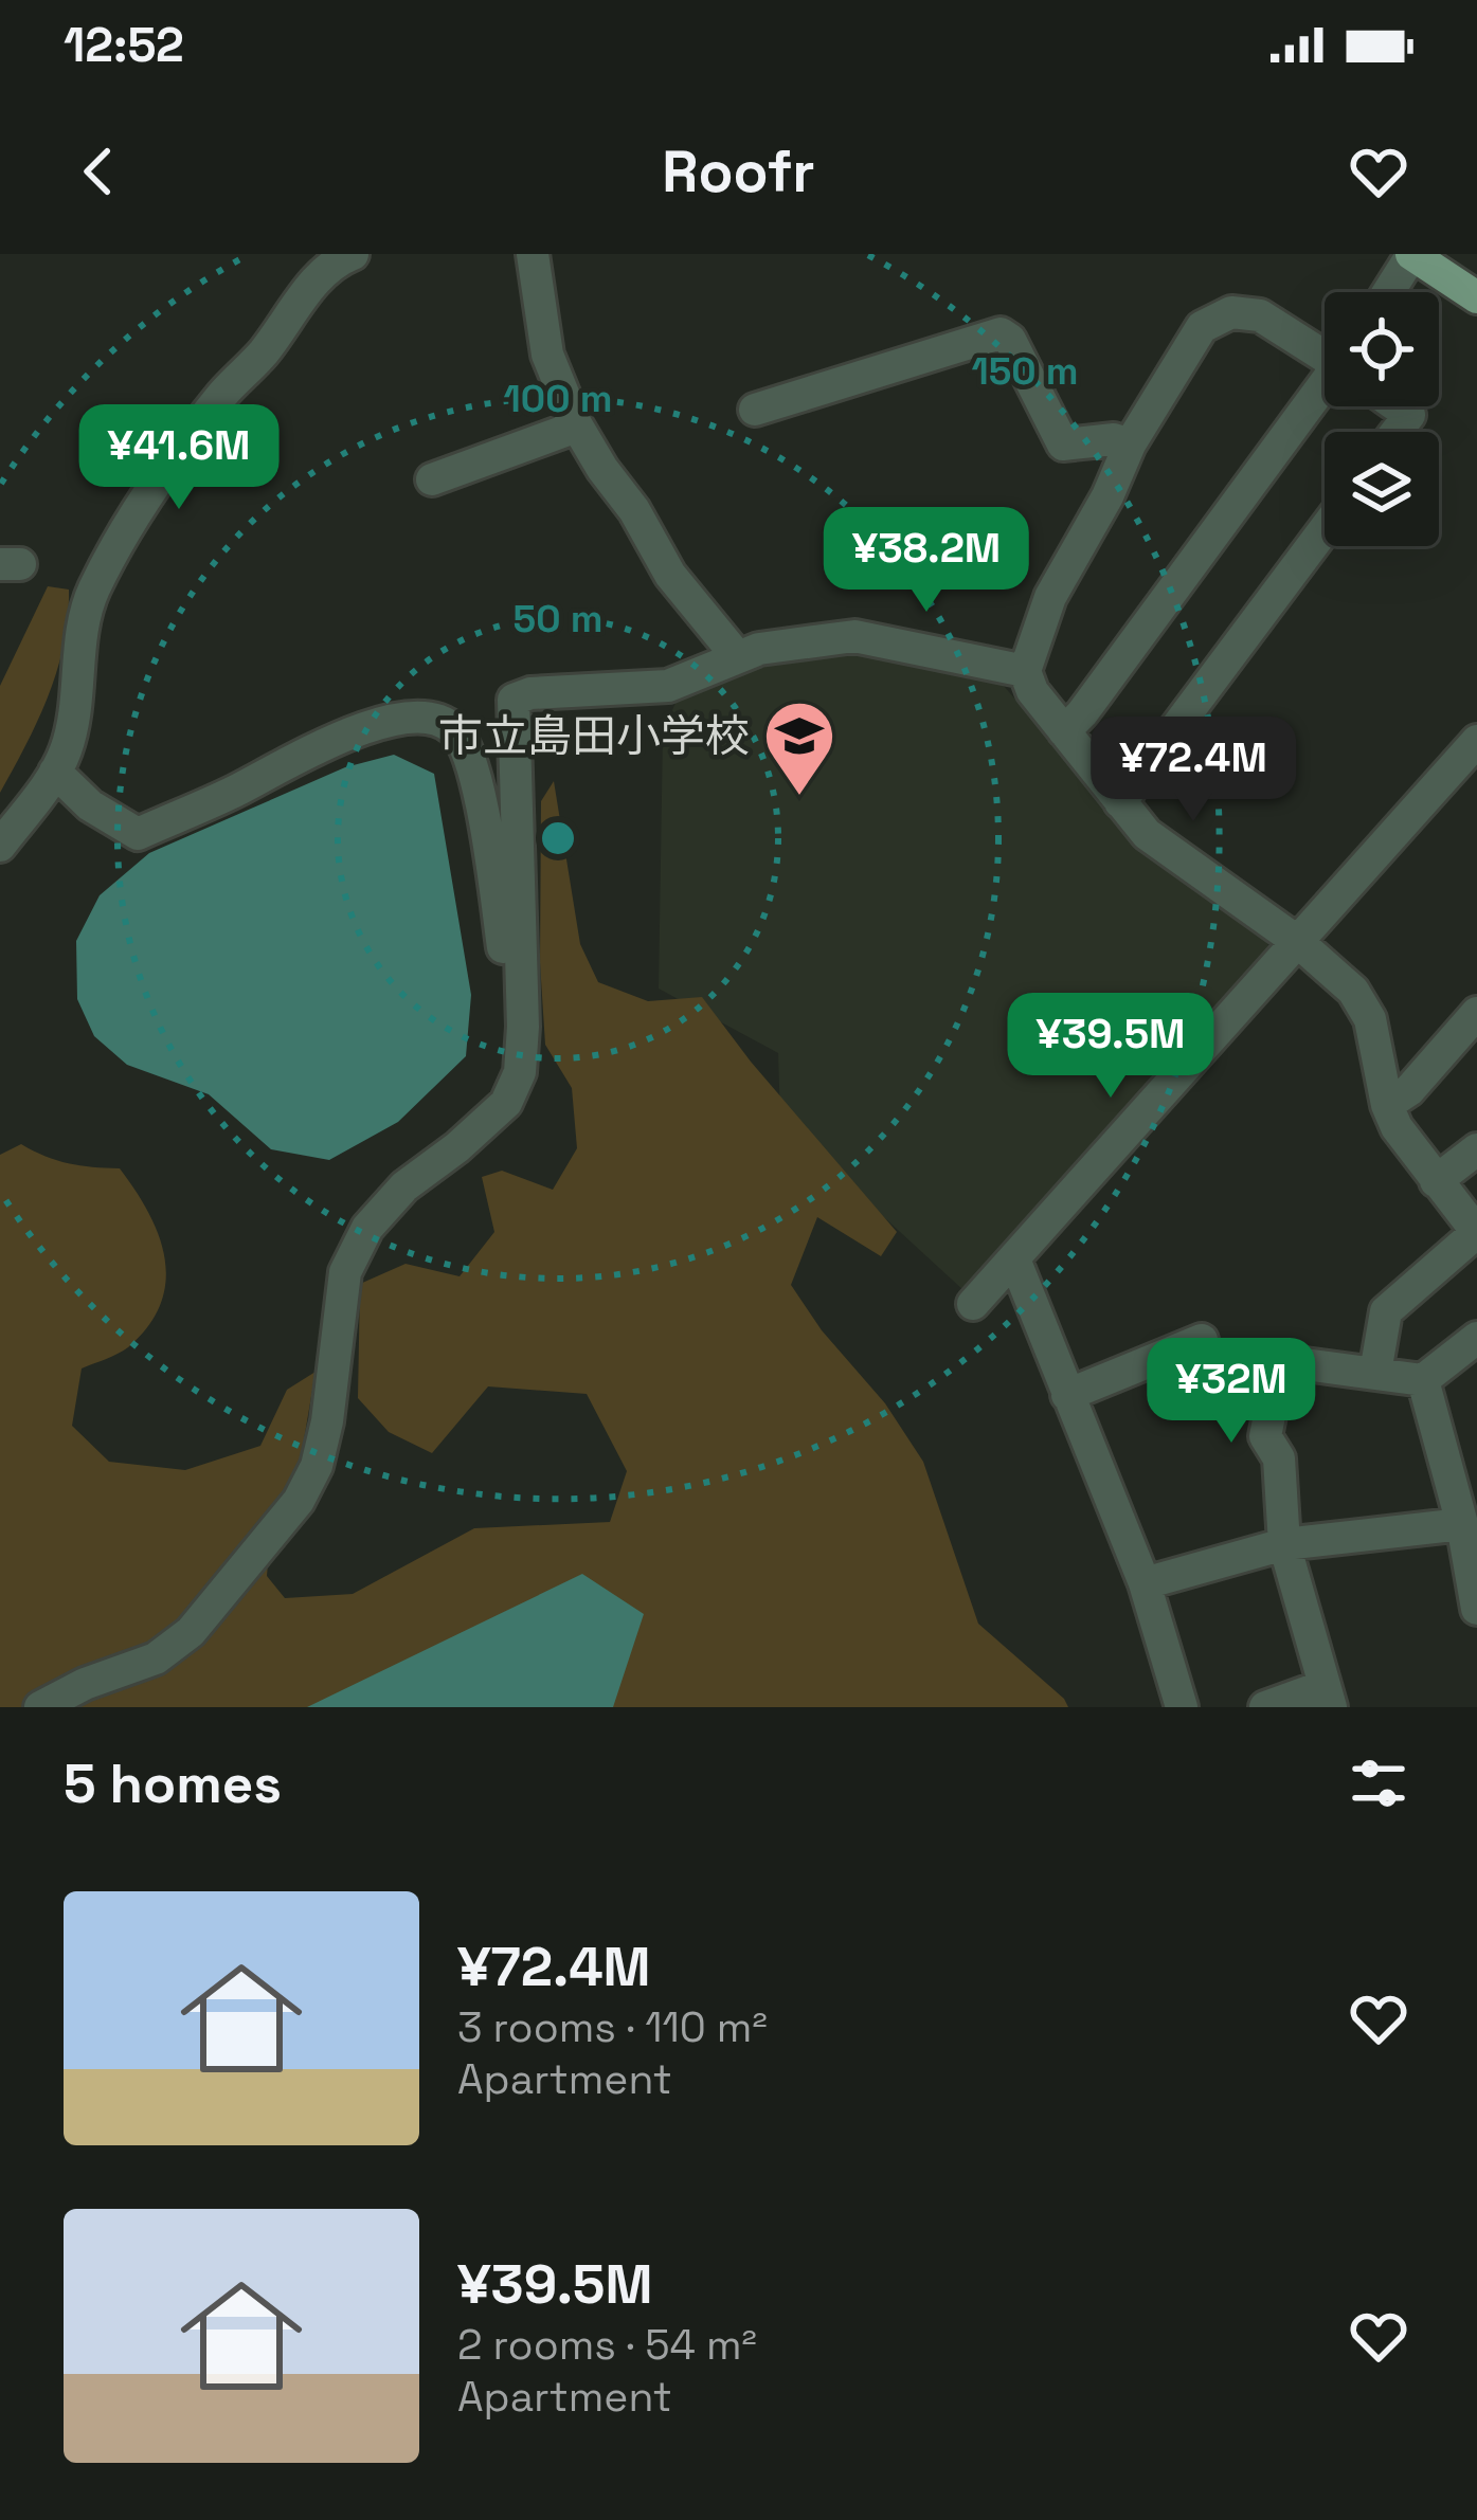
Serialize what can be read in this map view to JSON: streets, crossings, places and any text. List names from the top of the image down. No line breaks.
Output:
{"places":{"school or university":["市立島田小学校"]},"page":{"status":"12:52","header":"Roofr","price":["¥41.6M","¥38.2M","¥72.4M","¥39.5M","¥32M"],"heading":"5 homes","list":[{"name":"¥72.4M","note":"3 rooms · 110 m² · Apartment"},{"name":"¥39.5M","note":"2 rooms · 54 m² · Apartment"}]},"rings":["150 m","100 m","50 m"]}
